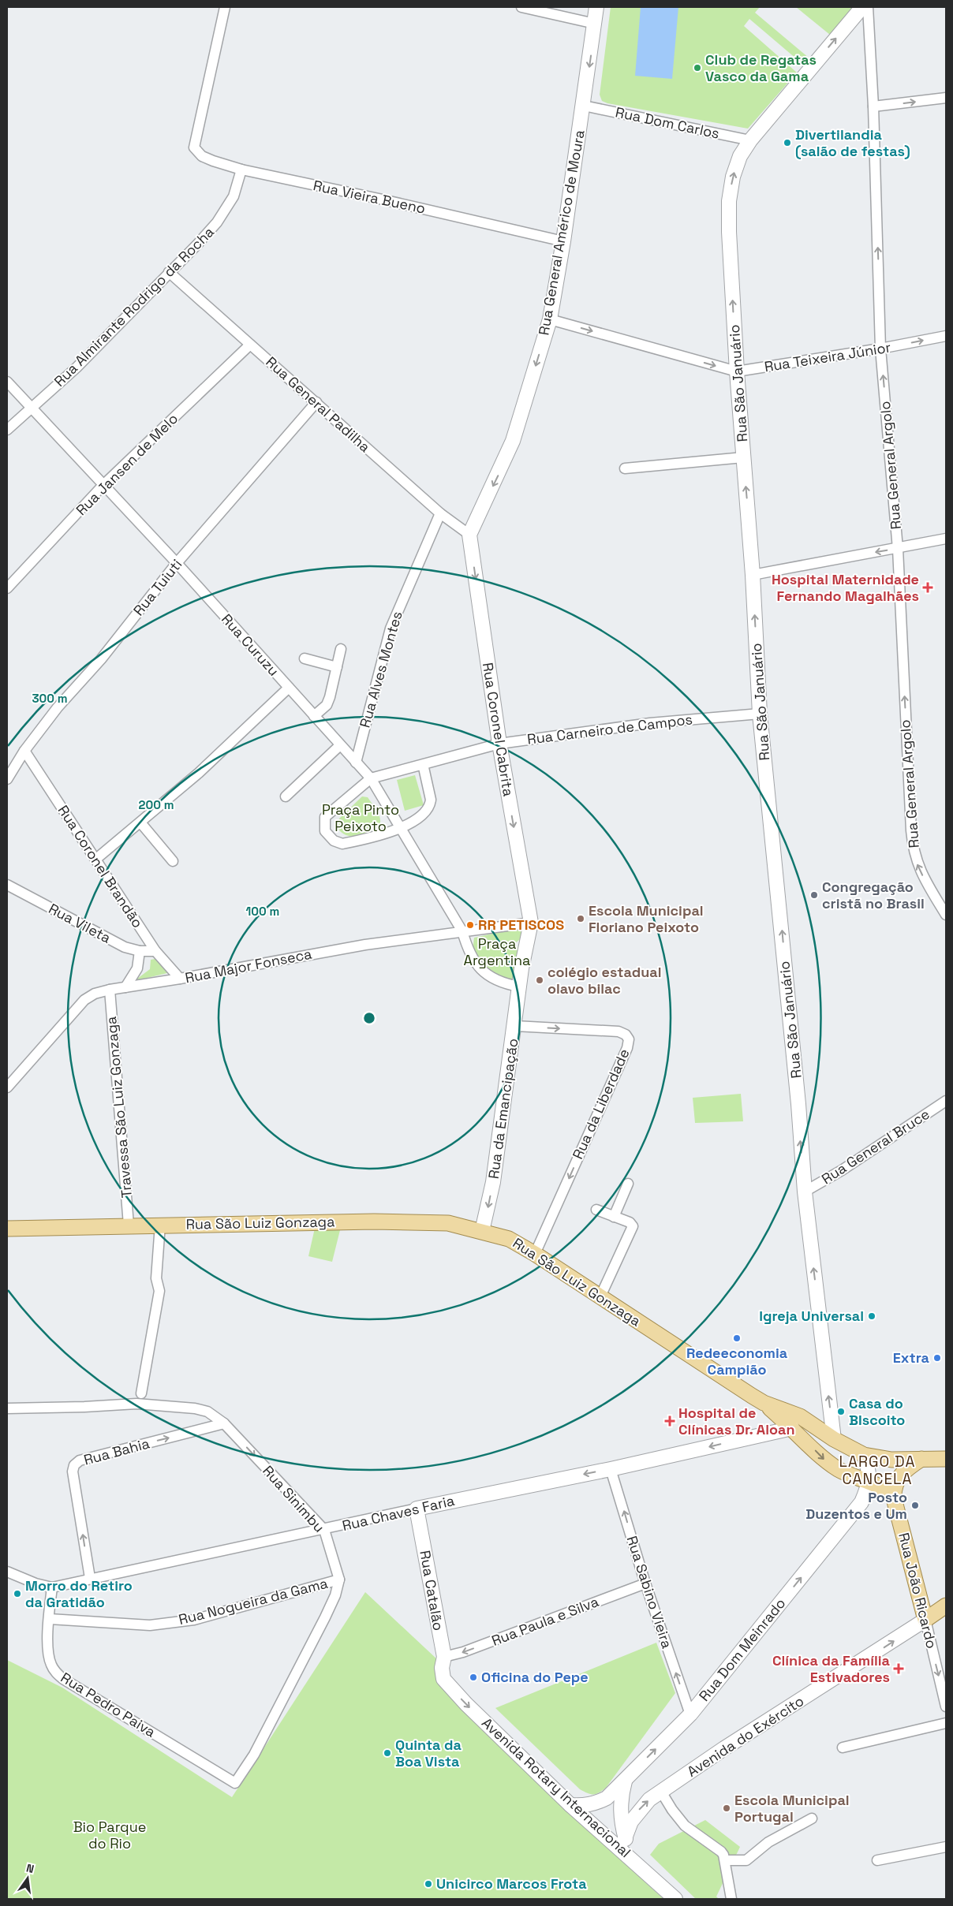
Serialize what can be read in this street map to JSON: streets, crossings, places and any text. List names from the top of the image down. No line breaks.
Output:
{"streets":{"main road":["Rua São Luiz Gonzaga","Rua João Ricardo","Avenida do Exército"],"street":["Rua Dom Carlos","Rua Vieira Bueno","Rua General Américo de Moura","Rua Almirante Rodrigo da Rocha","Rua Teixeira Júnior","Rua São Januário","Rua General Padilha","Rua Jansen de Melo","Rua General Argolo","Rua Tuiuti","Rua Curuzu","Rua Alves Montes","Rua Coronel Cabrita","Rua Carneiro de Campos","Rua Coronel Brandão","Rua Vileta","Rua Major Fonseca","Rua da Liberdade","Travessa São Luiz Gonzaga","Rua da Emancipação","Rua General Bruce","Rua Bahia","Rua Sinimbu","Rua Chaves Faria","Rua Catalão","Rua Sabino Vieira","Rua Nogueira da Gama","Rua Paula e Silva","Rua Dom Meinrado","Rua Pedro Paiva","Avenida Rotary Internacional"]},"crossings":[["Rua Dom Carlos","Rua General Américo de Moura"],["Rua Dom Carlos","Rua São Januário"],["Rua Vieira Bueno","Rua General Américo de Moura"],["Rua Vieira Bueno","Rua Almirante Rodrigo da Rocha"],["Rua General Américo de Moura","Rua Teixeira Júnior"],["Rua General Américo de Moura","Rua General Padilha"],["Rua General Américo de Moura","Rua Coronel Cabrita"],["Rua Almirante Rodrigo da Rocha","Rua General Padilha"],["Rua Almirante Rodrigo da Rocha","Rua Curuzu"],["Rua Teixeira Júnior","Rua São Januário"],["Rua Teixeira Júnior","Rua General Argolo"],["Rua São Januário","Rua Carneiro de Campos"],["Rua São Januário","Rua General Bruce"],["Rua São Januário","Rua São Luiz Gonzaga"],["Rua General Padilha","Rua Jansen de Melo"],["Rua General Padilha","Rua Tuiuti"],["Rua General Padilha","Rua Alves Montes"],["Rua General Padilha","Rua Coronel Cabrita"],["Rua Jansen de Melo","Rua Curuzu"],["Rua Tuiuti","Rua Curuzu"],["Rua Tuiuti","Rua Coronel Brandão"],["Rua Curuzu","Rua Alves Montes"],["Rua Curuzu","Rua Carneiro de Campos"],["Rua Curuzu","Rua Major Fonseca"],["Rua Coronel Cabrita","Rua Carneiro de Campos"],["Rua Coronel Cabrita","Rua Major Fonseca"],["Rua Coronel Brandão","Rua Vileta"],["Rua Coronel Brandão","Rua Major Fonseca"],["Rua Major Fonseca","Travessa São Luiz Gonzaga"],["Rua da Liberdade","Rua da Emancipação"],["Rua da Liberdade","Rua São Luiz Gonzaga"],["Travessa São Luiz Gonzaga","Rua São Luiz Gonzaga"],["Rua da Emancipação","Rua São Luiz Gonzaga"],["Rua São Luiz Gonzaga","Rua Dom Meinrado"],["Rua Bahia","Rua Sinimbu"],["Rua Bahia","Rua Chaves Faria"],["Rua Sinimbu","Rua Chaves Faria"],["Rua Sinimbu","Rua Nogueira da Gama"],["Rua Sinimbu","Rua Pedro Paiva"],["Rua Chaves Faria","Rua Catalão"],["Rua Chaves Faria","Rua Sabino Vieira"],["Rua Chaves Faria","Rua Pedro Paiva"],["Rua Catalão","Rua Paula e Silva"],["Rua Catalão","Avenida Rotary Internacional"],["Rua João Ricardo","Avenida do Exército"],["Rua Sabino Vieira","Rua Paula e Silva"],["Rua Sabino Vieira","Rua Dom Meinrado"],["Rua Nogueira da Gama","Rua Pedro Paiva"],["Rua Dom Meinrado","Avenida Rotary Internacional"]],"one_way":["Rua General Américo de Moura","Rua Teixeira Júnior","Rua São Januário","Rua General Argolo","Rua Coronel Cabrita","Rua da Emancipação","Rua Chaves Faria","Rua João Ricardo","Rua Sabino Vieira","Rua Paula e Silva","Rua Dom Meinrado","Avenida do Exército","Avenida Rotary Internacional"],"districts":["LARGO DA CANCELA"],"parks":["Praça Pinto Peixoto","Praça Argentina","Bio Parque do Rio"],"places":{"other":["Club de Regatas Vasco da Gama","Divertilandia (salão de festas)","Congregação cristã no Brasil","Escola Municipal Floriano Peixoto","RR PETISCOS","colégio estadual olavo bilac","Igreja Universal","Redeeconomia Campião","Extra","Casa do BIscoito","Posto Duzentos e Um","Morro do Retiro da Gratidão","Oficina do Pepe","Quinta da Boa Vista","Escola Municipal Portugal","Unicirco Marcos Frota"],"health":["Hospital Maternidade Fernando Magalhães","Hospital de Clínicas Dr. Aloan","Clínica da Família Estivadores"]},"north":"top","rings":["300 m","200 m","100 m"]}
